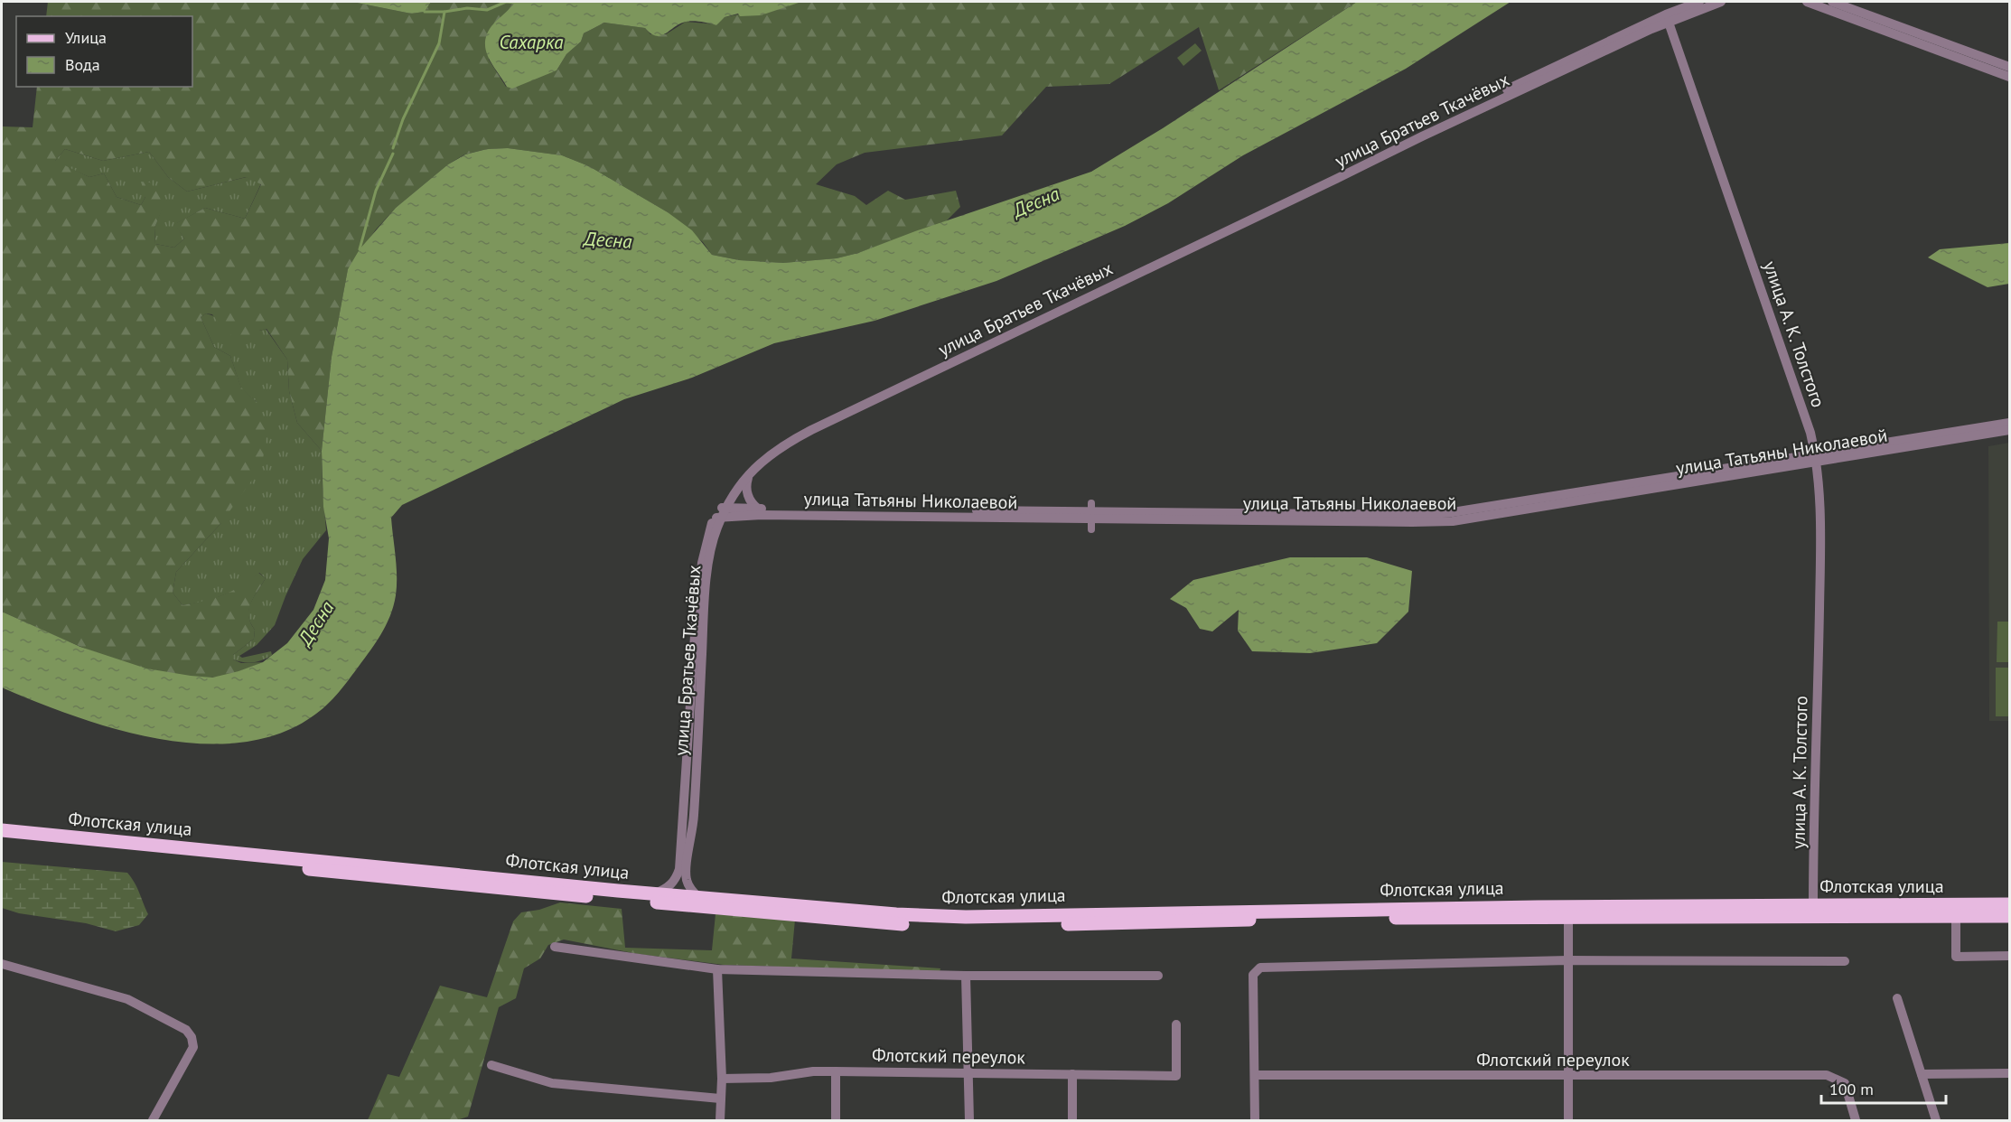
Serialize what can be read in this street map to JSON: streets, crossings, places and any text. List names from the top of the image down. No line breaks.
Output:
{"streets":{"main road":["Флотская улица"],"street":["улица Братьев Ткачёвых","улица А. К. Толстого","улица Татьяны Николаевой","Флотский переулок"]},"crossings":[["улица Братьев Ткачёвых","улица А. К. Толстого"],["улица Братьев Ткачёвых","улица Татьяны Николаевой"],["улица Братьев Ткачёвых","Флотская улица"],["улица А. К. Толстого","улица Татьяны Николаевой"],["улица А. К. Толстого","Флотская улица"]],"water":["Сахарка","Десна"],"legend":["Улица","Вода"],"scale_bar":"100 m"}
